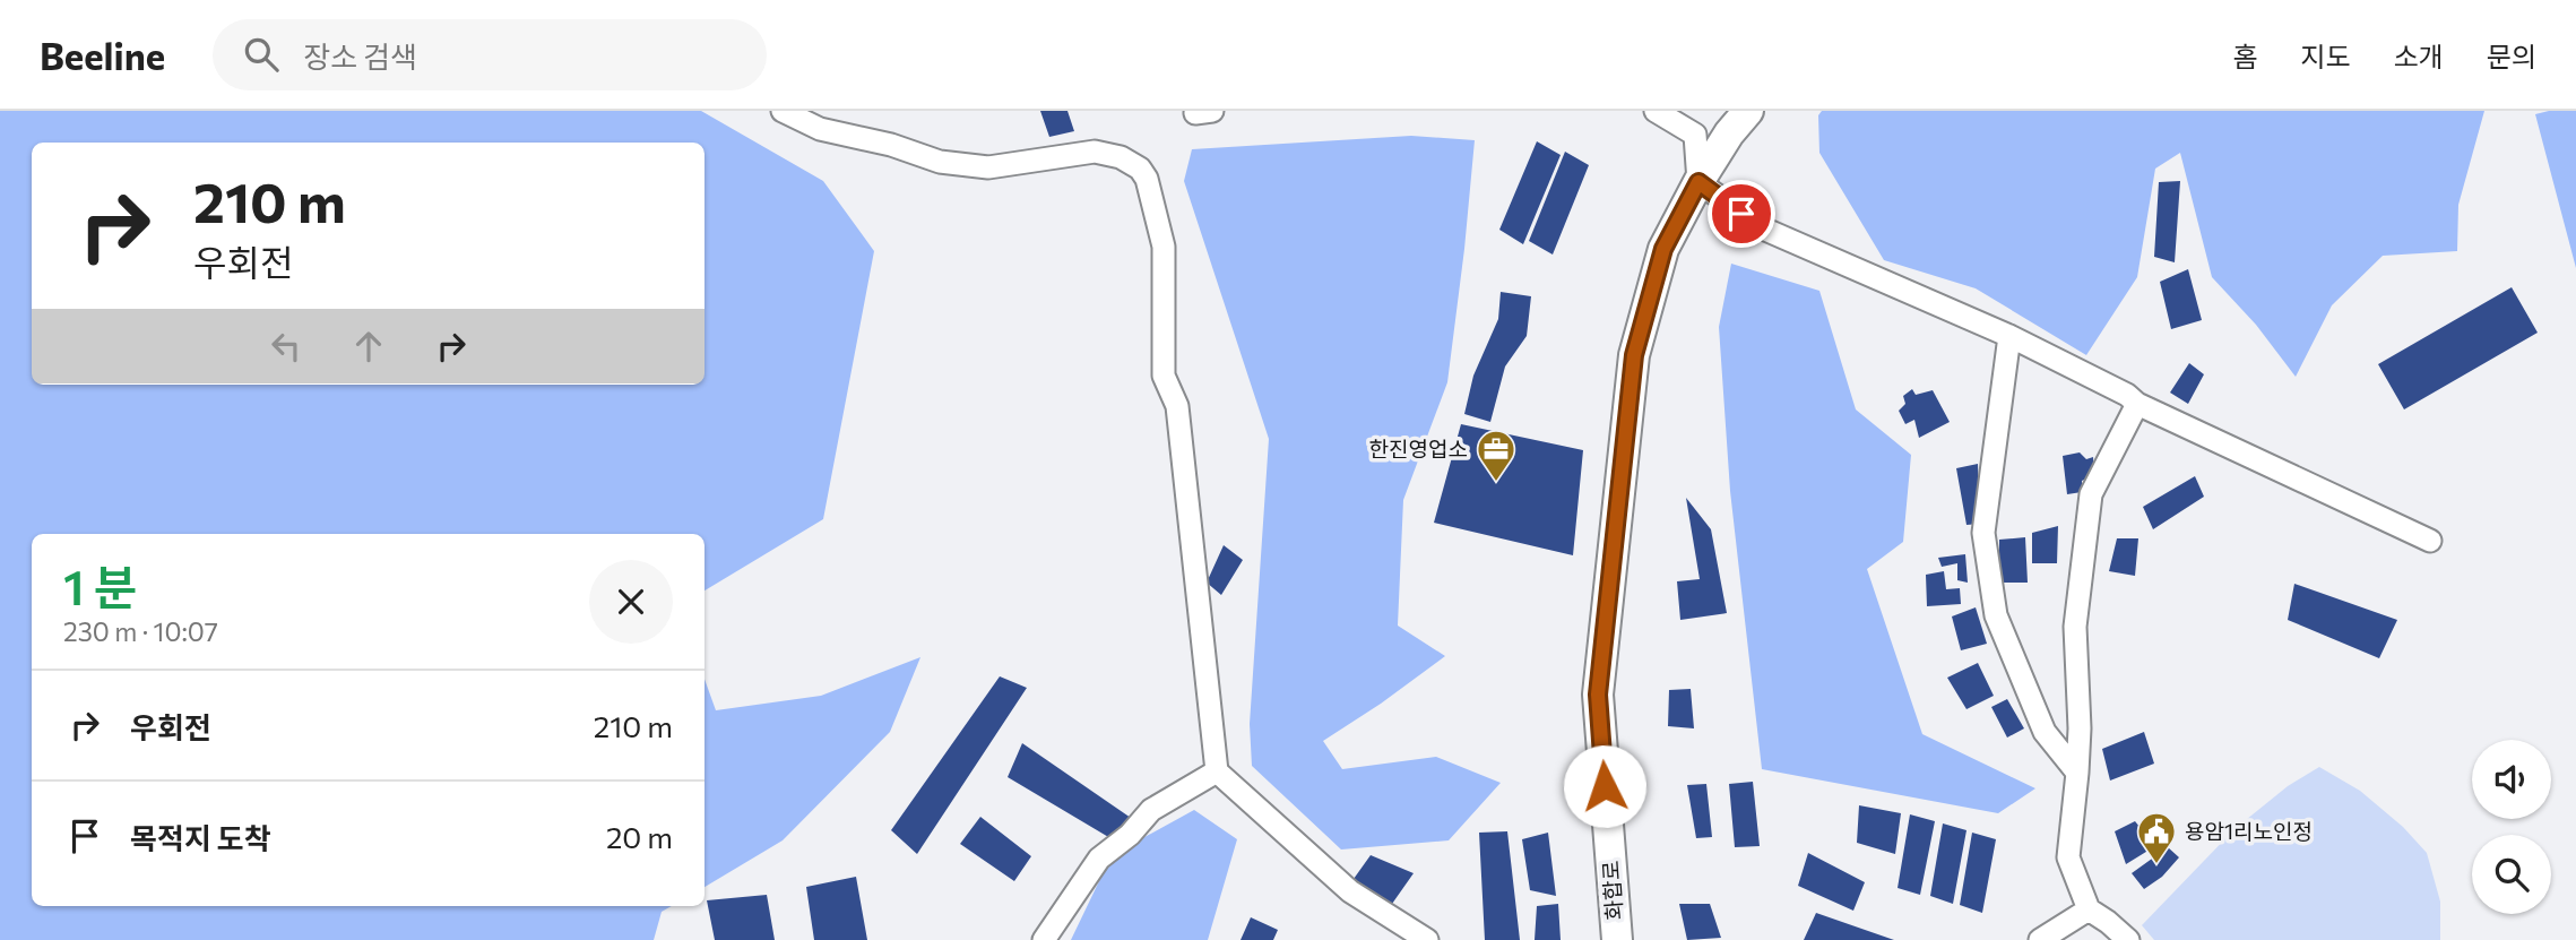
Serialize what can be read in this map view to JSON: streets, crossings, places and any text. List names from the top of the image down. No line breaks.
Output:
{"streets":{"main road":["화합로"]},"places":{"office":["한진영업소"],"public building":["용암1리노인정"]},"page":{"header":"Beeline","search":"장소 검색","nav":["홈","지도","소개","문의"],"turn":["210 m","우회전"],"heading":["1 분","230 m · 10:07"],"list":[{"name":"우회전","value":"210 m"},{"name":"목적지 도착","value":"20 m"}]}}
